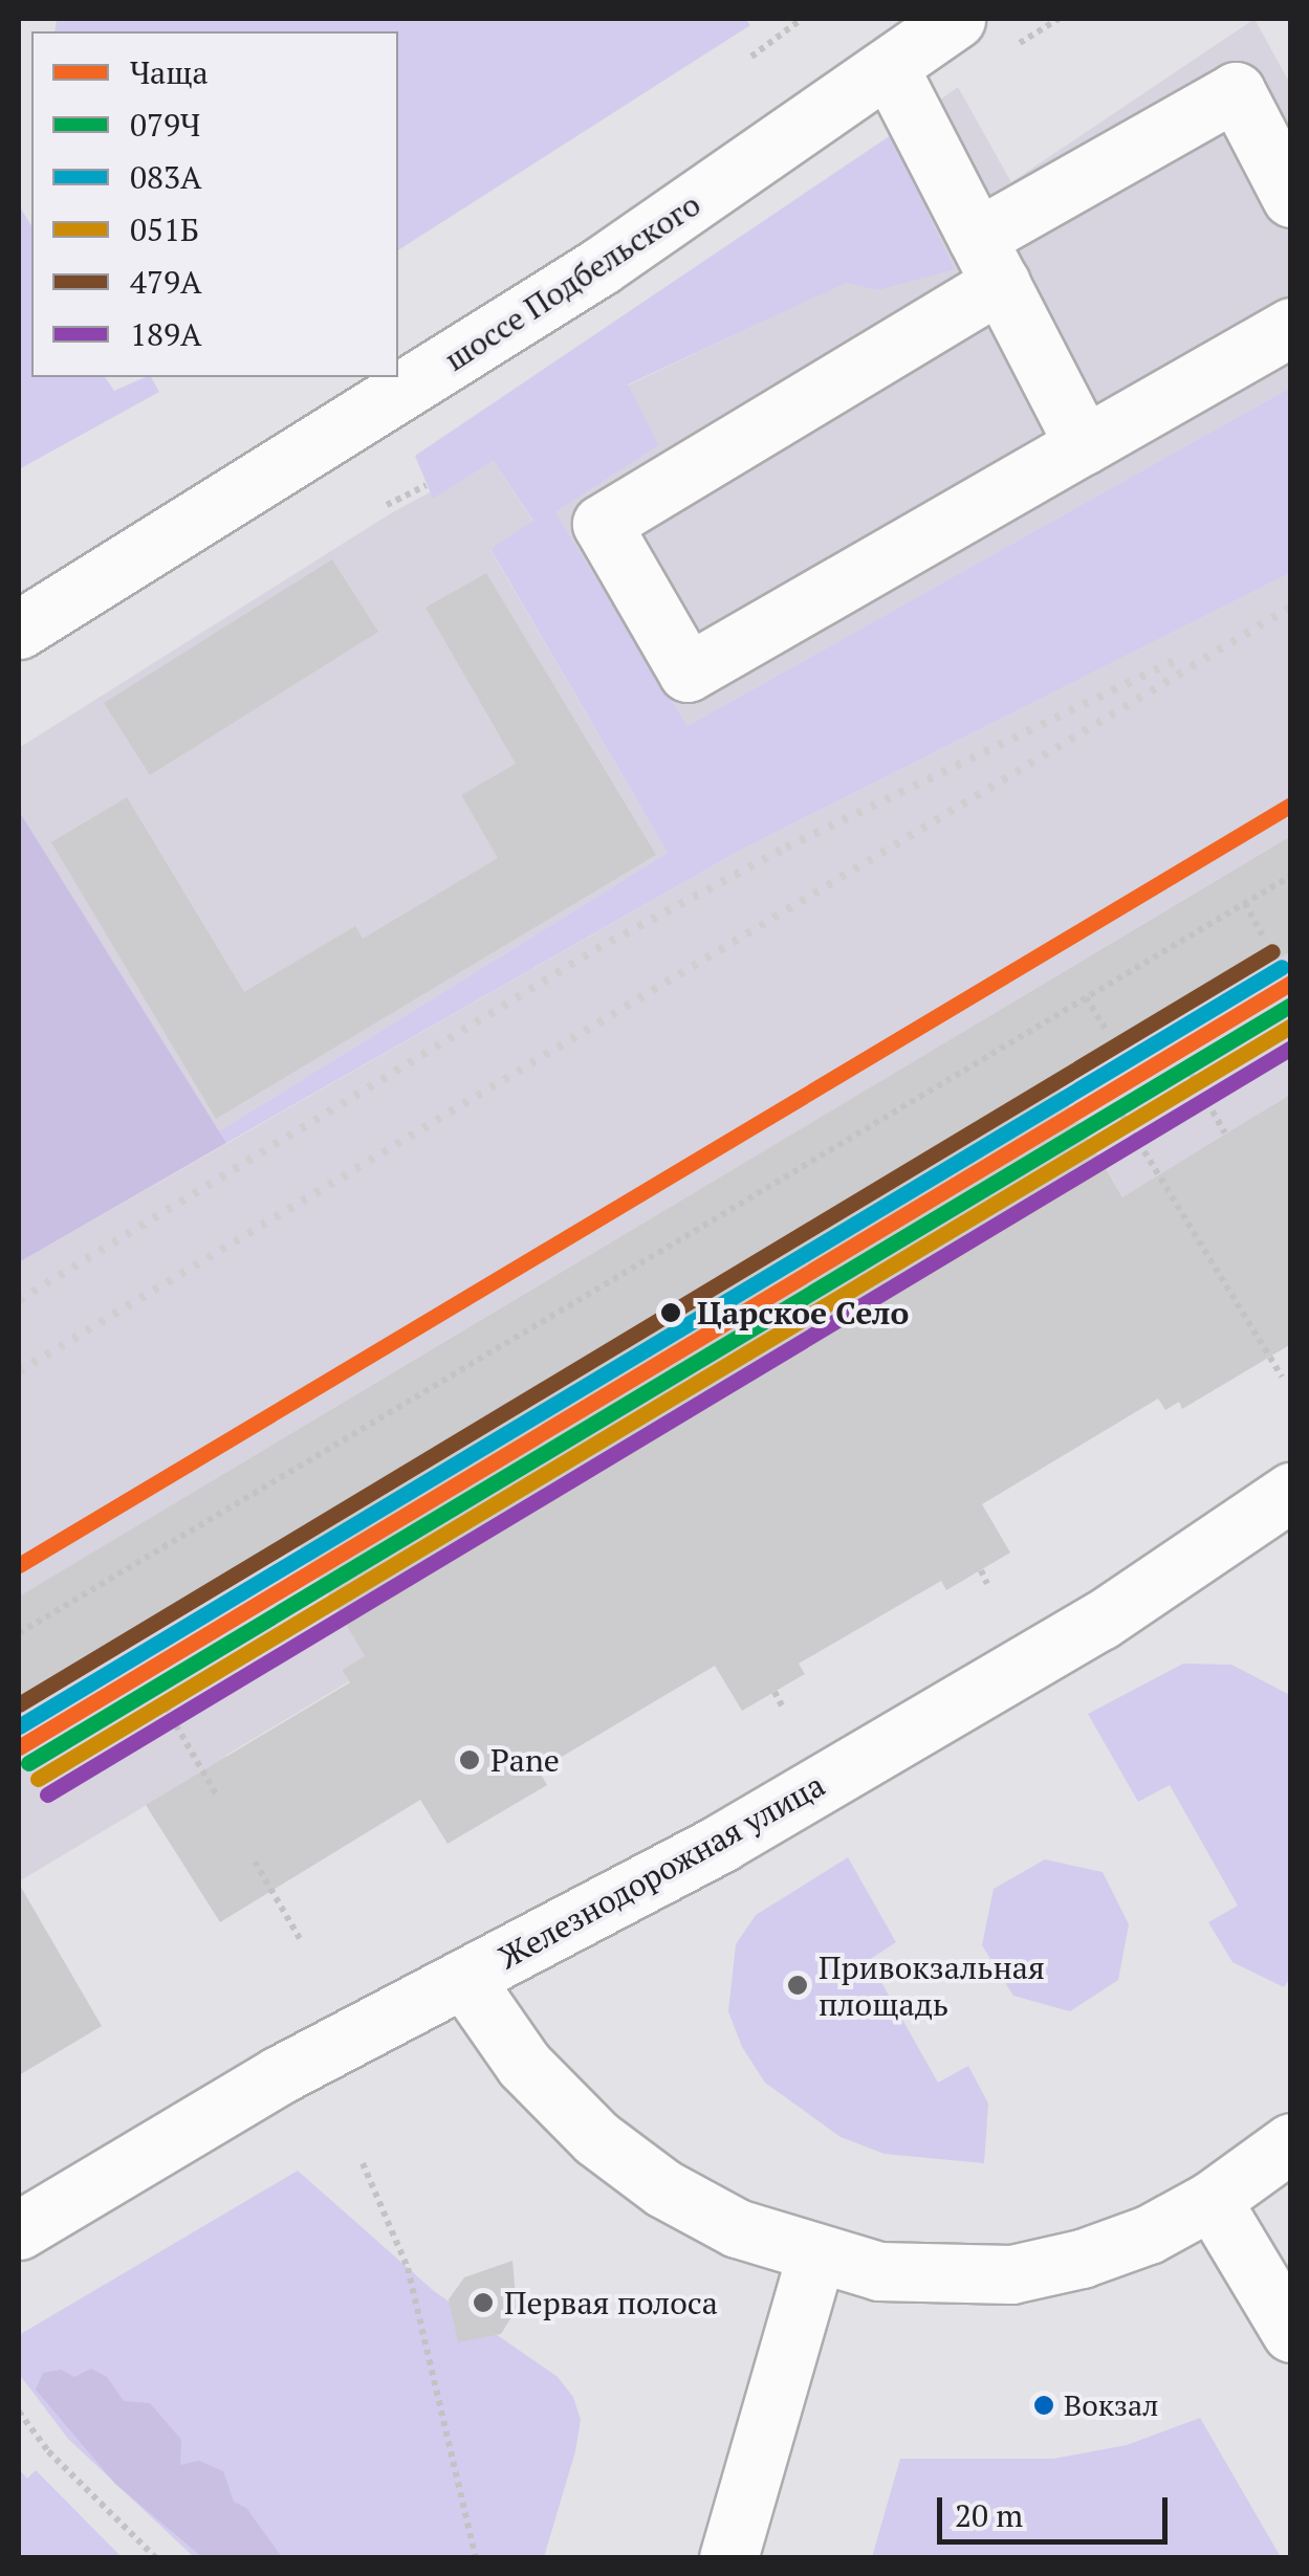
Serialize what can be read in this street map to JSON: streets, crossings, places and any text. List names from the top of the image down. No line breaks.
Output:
{"streets":{"street":["шоссе Подбельского","Железнодорожная улица"]},"places":["Царское Село","Pane","Привокзальная площадь","Первая полоса","Вокзал"],"lines":["transit line Чаща","transit line 479А","transit line 083А","transit line 079Ч","transit line 051Б","transit line 189А"],"legend":["Чаща","079Ч","083А","051Б","479А","189А"],"scale_bar":"20 m"}
